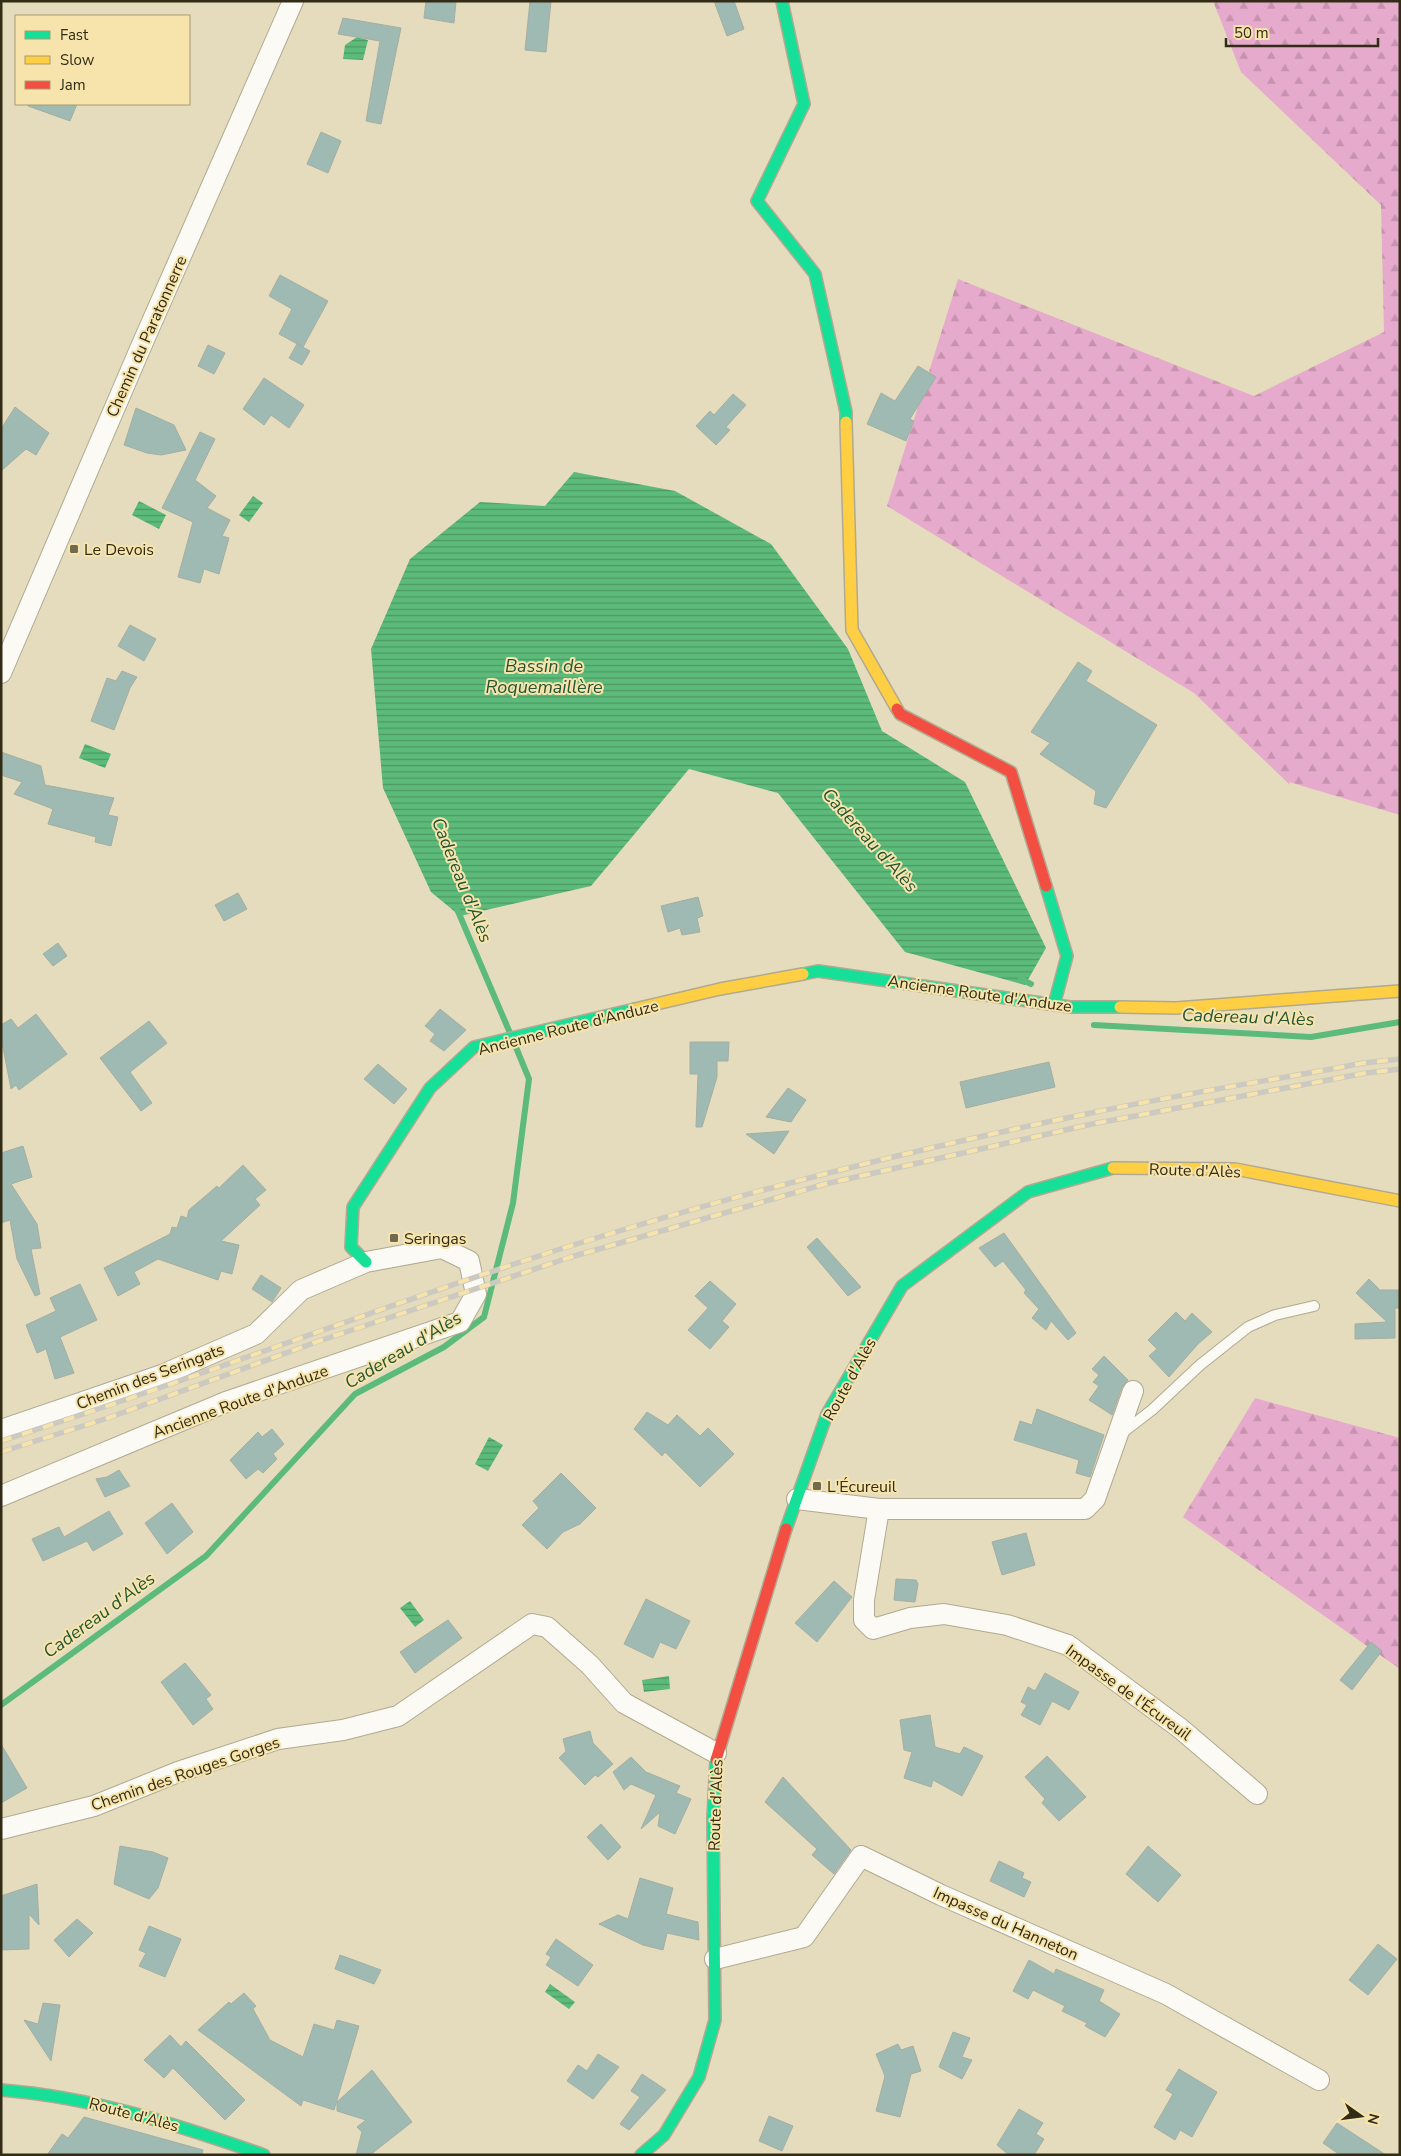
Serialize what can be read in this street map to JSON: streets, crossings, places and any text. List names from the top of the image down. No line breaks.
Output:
{"streets":{"street":["Chemin du Paratonnerre","Ancienne Route d'Anduze","Route d'Alès","Chemin des Seringats","Impasse de l'Écureuil","Chemin des Rouges Gorges","Impasse du Hanneton"]},"crossings":[["Ancienne Route d'Anduze","Chemin des Seringats"],["Route d'Alès","Chemin des Rouges Gorges"],["Route d'Alès","Impasse du Hanneton"]],"water":["Bassin de Roquemaillère","Cadereau d'Alès"],"places":{"transit":["Le Devois","Seringas","L'Écureuil"]},"legend":["Fast","Slow","Jam"],"scale_bar":"50 m","north":"right"}
